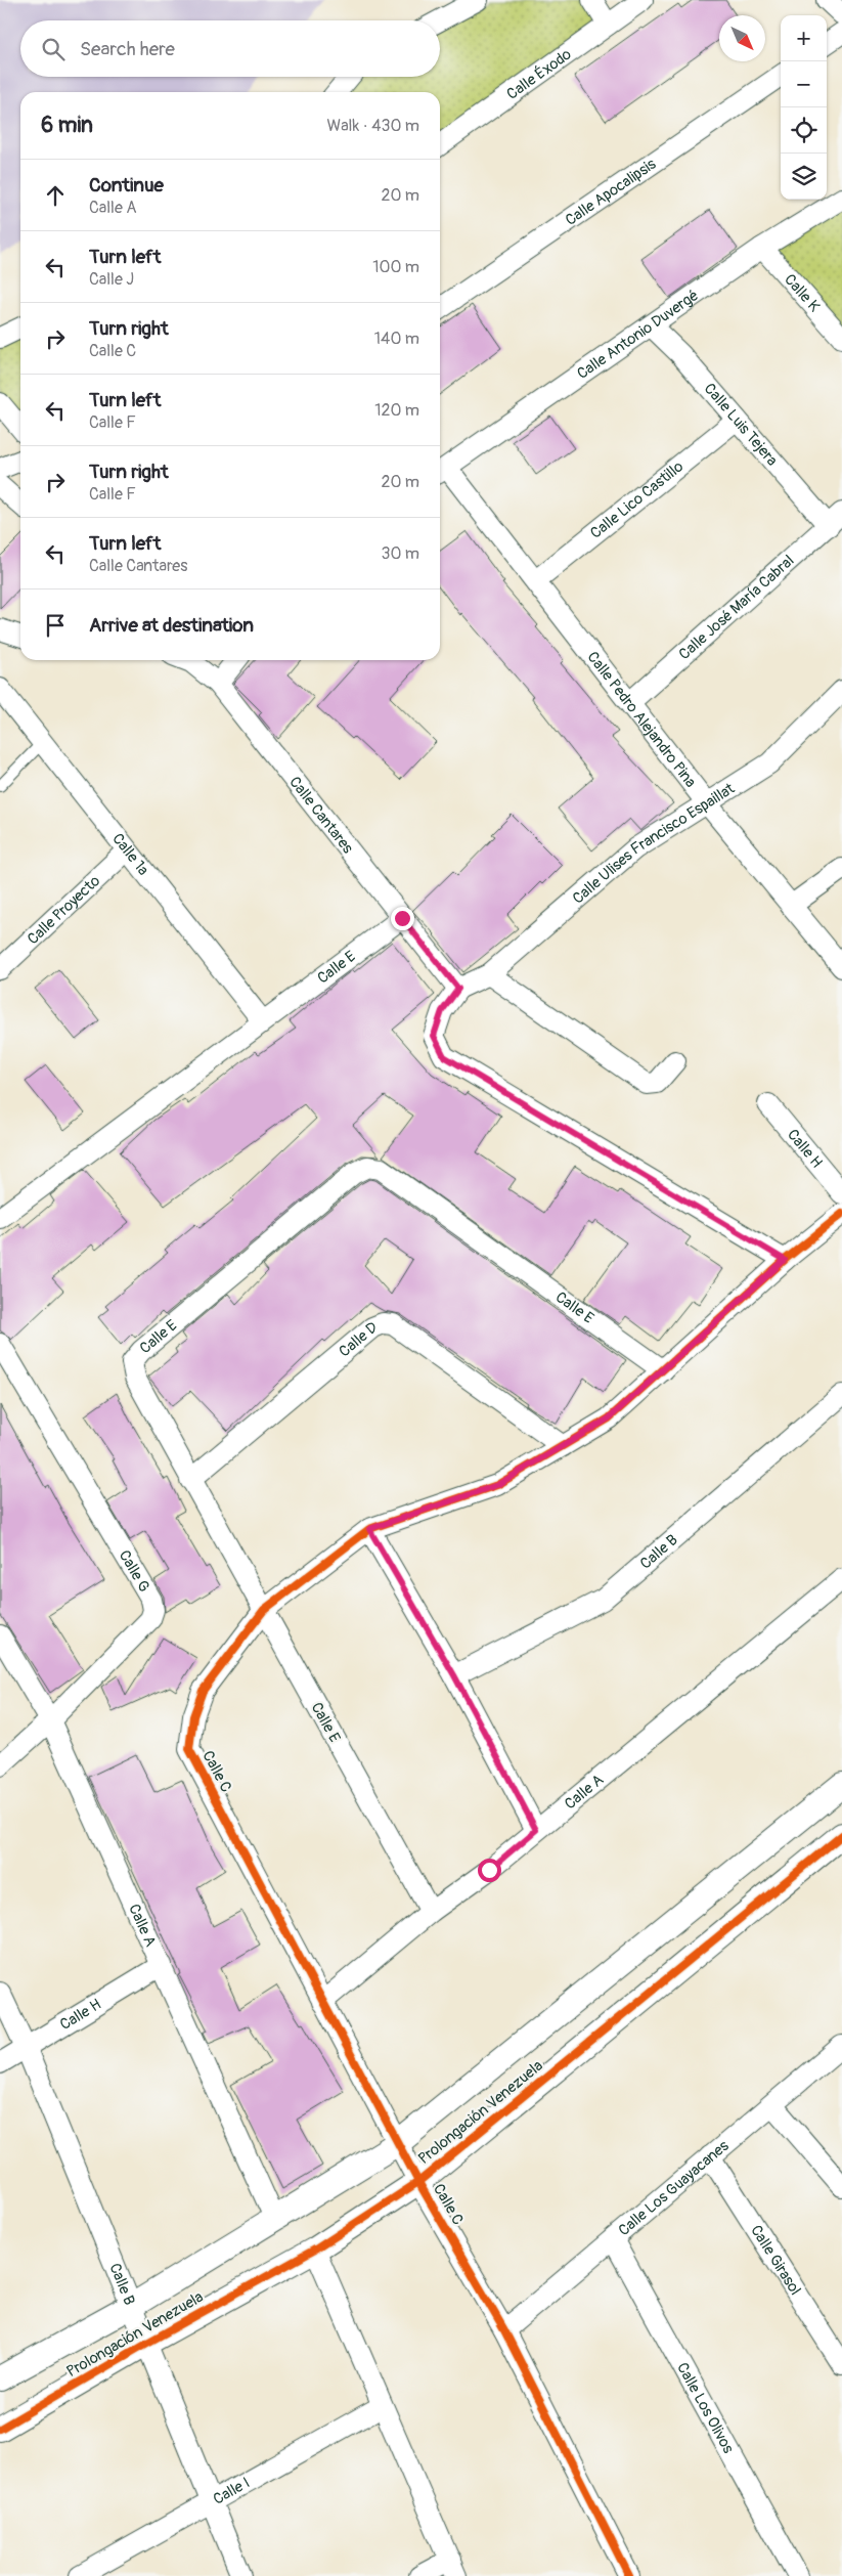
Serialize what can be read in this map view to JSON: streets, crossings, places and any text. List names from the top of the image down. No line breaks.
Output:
{"streets":{"street":["Calle Éxodo","Calle Apocalipsis","Calle K","Calle Antonio Duvergé","Calle Luis Tejera","Calle Lico Castillo","Calle José María Cabral","Calle Pedro Alejandro Pina","Calle Cantares","Calle Ulises Francisco Espaillat","Calle 1a","Calle Proyecto","Calle E","Calle H","Calle D","Calle B","Calle G","Calle C","Calle A","Prolongación Venezuela","Calle Los Guayacanes","Calle Girasol","Calle Los Olivos","Calle I"]},"crossings":[["Calle K","Calle Antonio Duvergé"],["Calle Antonio Duvergé","Calle Luis Tejera"],["Calle Antonio Duvergé","Calle Pedro Alejandro Pina"],["Calle Luis Tejera","Calle Lico Castillo"],["Calle Luis Tejera","Calle José María Cabral"],["Calle Lico Castillo","Calle Pedro Alejandro Pina"],["Calle José María Cabral","Calle Pedro Alejandro Pina"],["Calle Pedro Alejandro Pina","Calle Ulises Francisco Espaillat"],["Calle Cantares","Calle Ulises Francisco Espaillat"],["Calle Cantares","Calle E"],["Calle 1a","Calle Proyecto"],["Calle 1a","Calle E"],["Calle E","Calle D"],["Calle E","Calle C"],["Calle E","Calle A"],["Calle H","Calle B"],["Calle H","Calle A"],["Calle D","Calle C"],["Calle B","Prolongación Venezuela"],["Calle B","Calle I"],["Calle G","Calle A"],["Calle C","Calle A"],["Calle C","Prolongación Venezuela"],["Calle C","Calle Los Guayacanes"],["Calle A","Prolongación Venezuela"],["Calle Los Guayacanes","Calle Girasol"],["Calle Los Guayacanes","Calle Los Olivos"]],"north":"bottom right","page":{"map_buttons":["+","−"],"search":"Search here","heading":["6 min","Walk · 430 m"],"list":[["Continue","Calle A","20 m"],["Turn left","Calle J","100 m"],["Turn right","Calle C","140 m"],["Turn left","Calle F","120 m"],["Turn right","Calle F","20 m"],["Turn left","Calle Cantares","30 m"],"Arrive at destination"]}}
